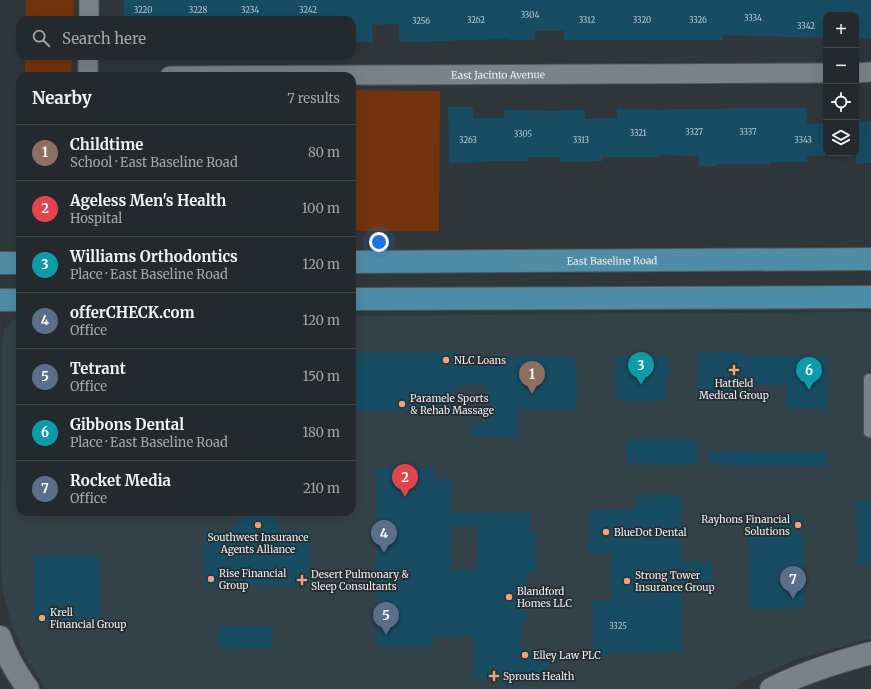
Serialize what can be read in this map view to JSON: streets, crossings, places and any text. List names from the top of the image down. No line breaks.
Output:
{"streets":{"main road":["East Baseline Road"],"street":["East Jacinto Avenue"]},"places":{"other":["NLC Loans","Paramele Sports & Rehab Massage","Southwest Insurance Agents Alliance","Rayhons Financial Solutions","BlueDot Dental","Rise Financial Group","Strong Tower Insurance Group","Blandford Homes LLC","Krell Financial Group","Elley Law PLC"],"health":["Hatfield Medical Group","Desert Pulmonary & Sleep Consultants","Sprouts Health"]},"house_numbers":["3220","3228","3234","3242","3304","3334","3262","3312","3320","3326","3256","3342","3327","3337","3321","3305","3263","3313","3343","3325"],"page":{"map_buttons":["+","−"],"search":"Search here","heading":["Nearby","7 results"],"list":[{"mark":"1","name":"Childtime","note":"School · East Baseline Road","value":"80 m"},{"mark":"2","name":"Ageless Men's Health","note":"Hospital","value":"100 m"},{"mark":"3","name":"Williams Orthodontics","note":"Place · East Baseline Road","value":"120 m"},{"mark":"4","name":"offerCHECK.com","note":"Office","value":"120 m"},{"mark":"5","name":"Tetrant","note":"Office","value":"150 m"},{"mark":"6","name":"Gibbons Dental","note":"Place · East Baseline Road","value":"180 m"},{"mark":"7","name":"Rocket Media","note":"Office","value":"210 m"}],"pins":["3","6","1","2","4","7","5"]}}
